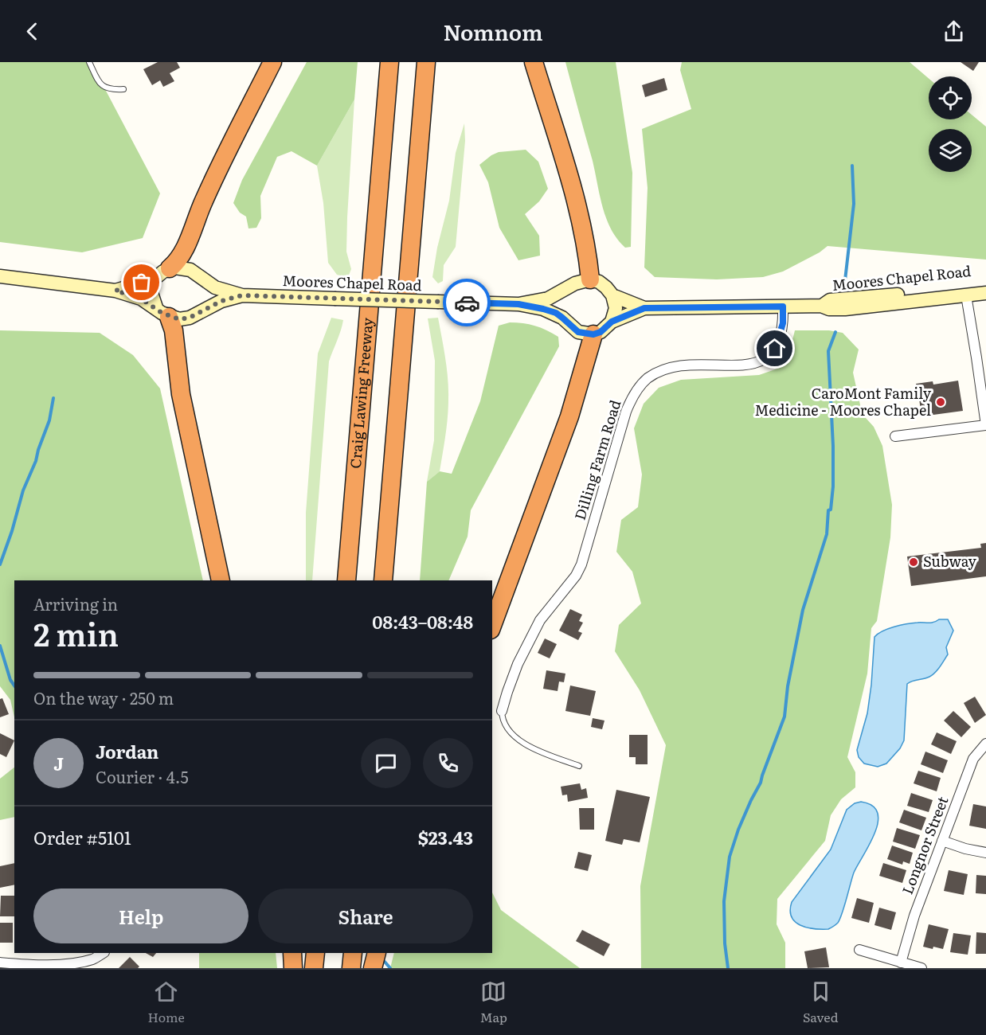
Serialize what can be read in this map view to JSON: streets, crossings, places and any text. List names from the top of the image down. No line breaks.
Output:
{"streets":{"highway":["Craig Lawing Freeway"],"main road":["Moores Chapel Road"],"street":["Dilling Farm Road","Longnor Street"]},"crossings":[["Moores Chapel Road","Dilling Farm Road"]],"places":["CaroMont Family Medicine - Moores Chapel","Subway"],"page":{"header":"Nomnom","heading":["2 min","Arriving in","08:43–08:48"],"panel":["Jordan","Courier · 4.5","Order #5101","$23.43"],"bar":"On the way · 250 m","round":"J","buttons":["Help","Share"],"tabs":["Home","Map","Saved"]}}
